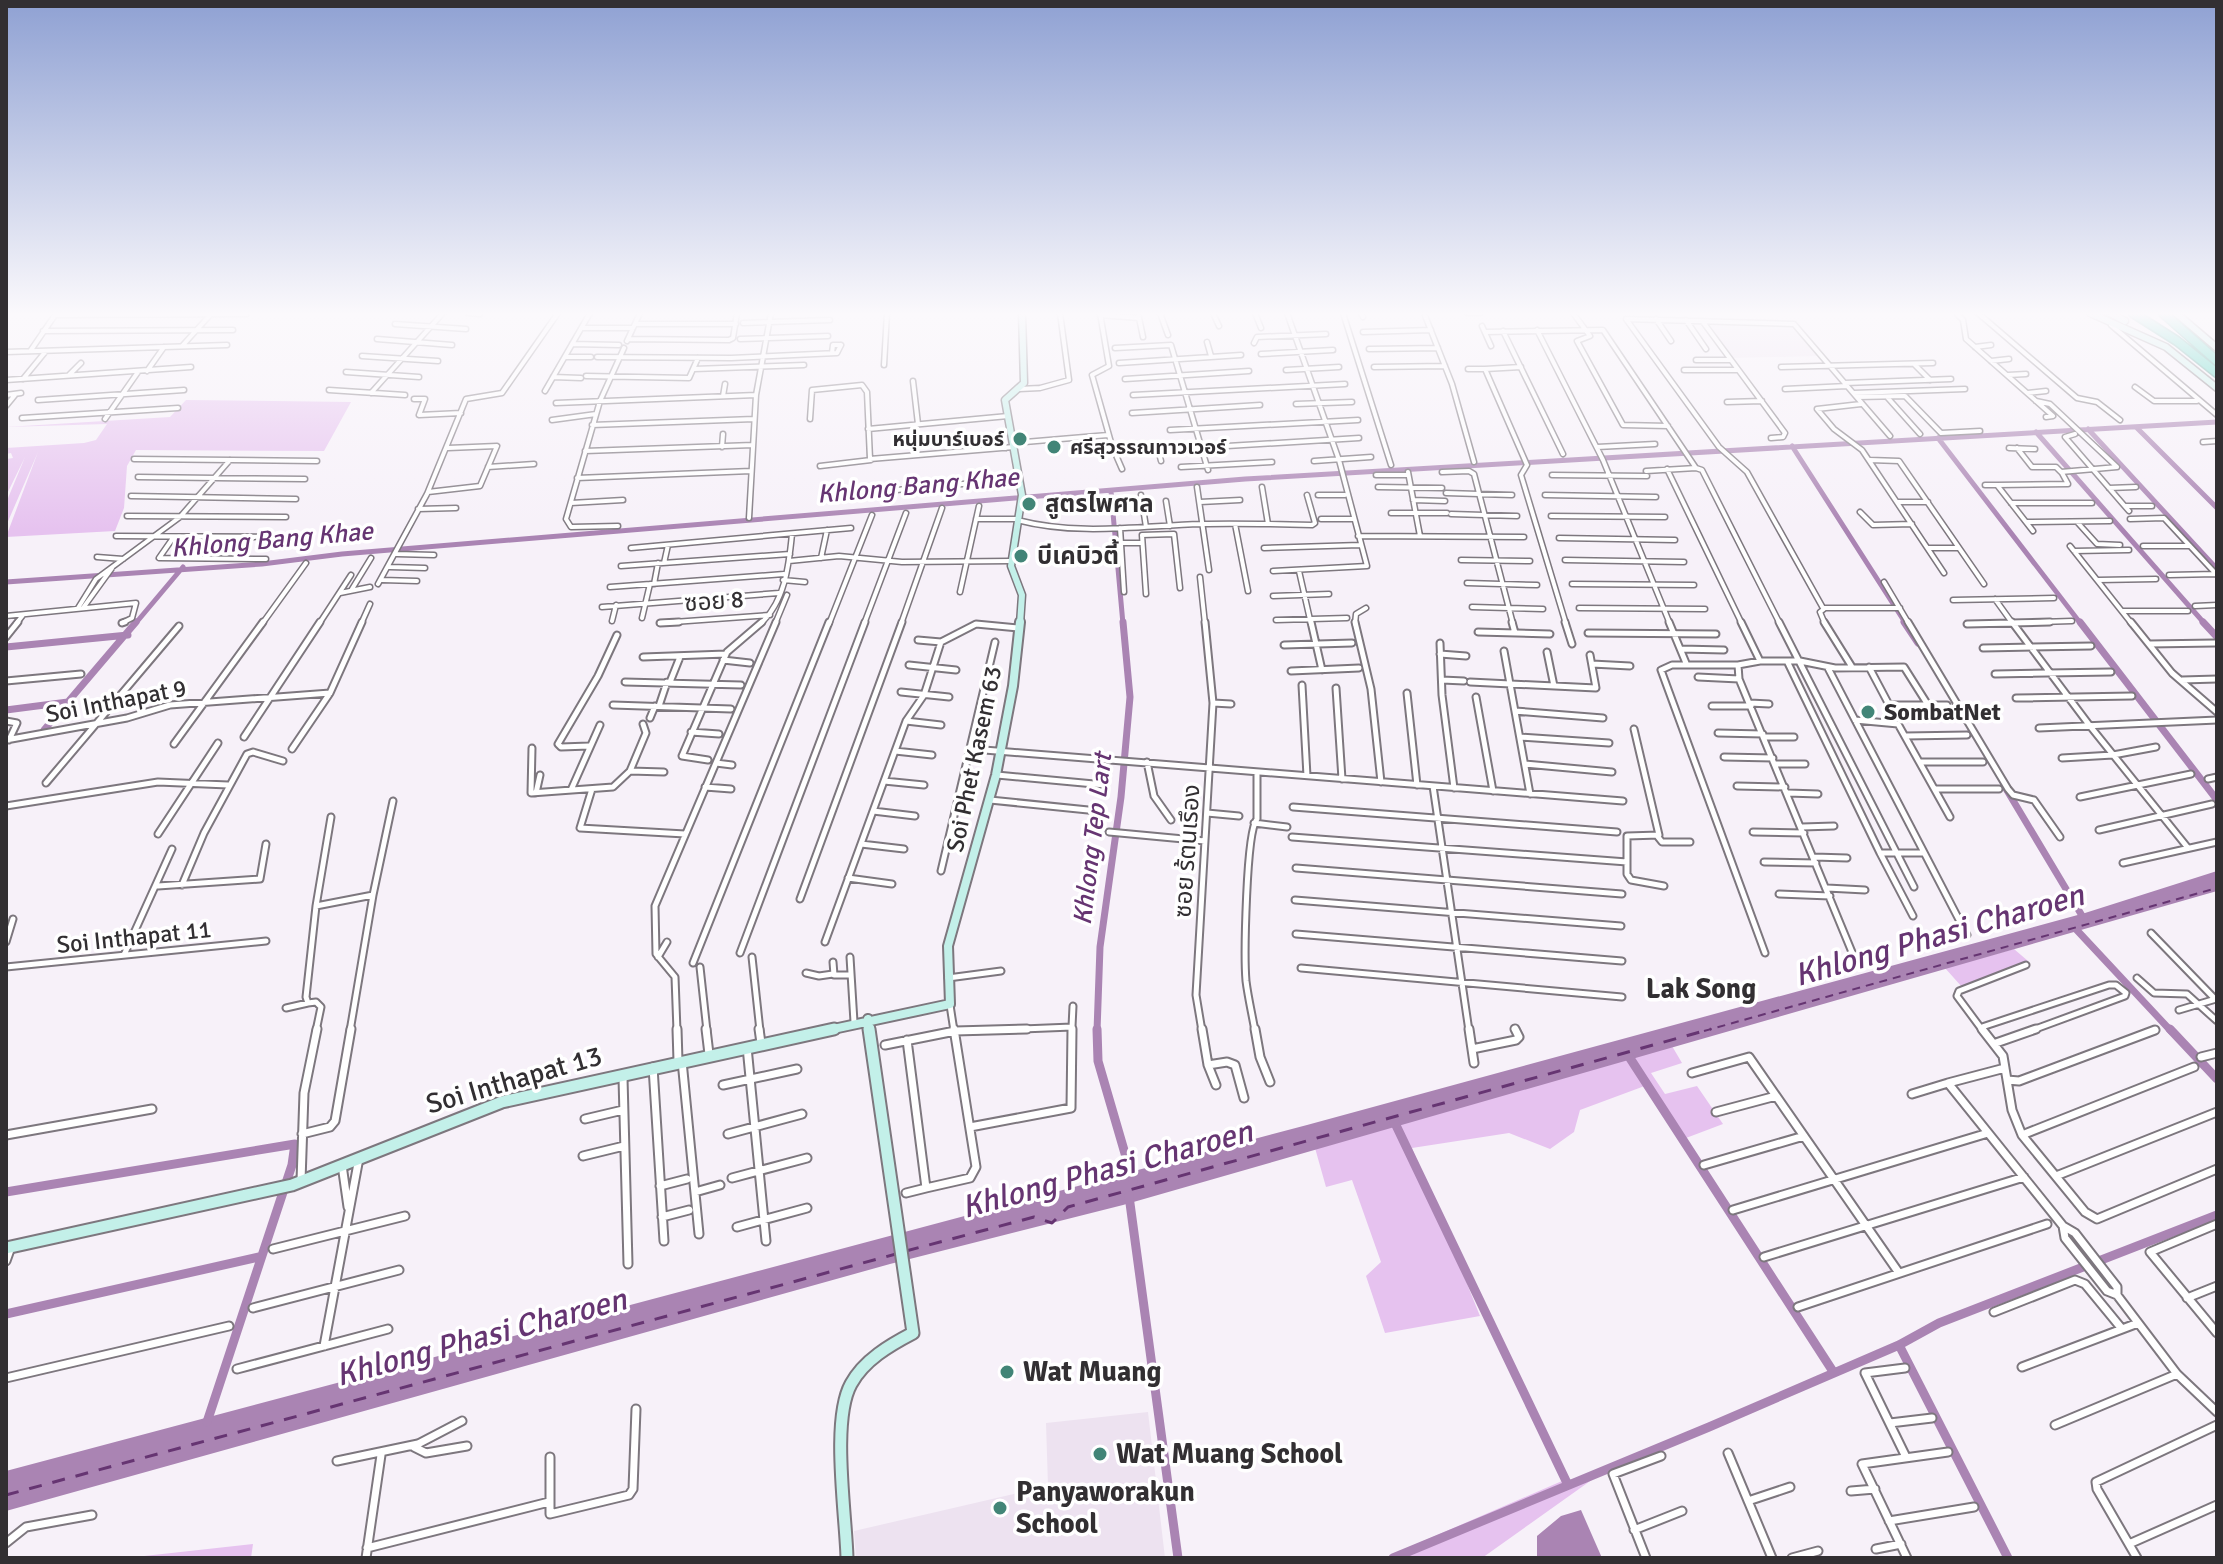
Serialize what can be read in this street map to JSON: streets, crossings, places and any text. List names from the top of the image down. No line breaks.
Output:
{"streets":{"street":["ซอย 8","Soi Inthapat 9","Soi Phet Kasem 63","ซอย ร้ตนเรึอง","Soi Inthapat 11","Soi Inthapat 13"]},"crossings":[["Soi Phet Kasem 63","Soi Inthapat 13"]],"districts":["Lak Song"],"water":["Khlong Bang Khae","Khlong Tep Lart","Khlong Phasi Charoen"],"places":["หนุ่มบาร์เบอร์","ศรีสุวรรณทาวเวอร์","สูตรไพศาล","บีเคบิวตี้","SombatNet","Wat Muang","Wat Muang School","Panyaworakun School"]}
